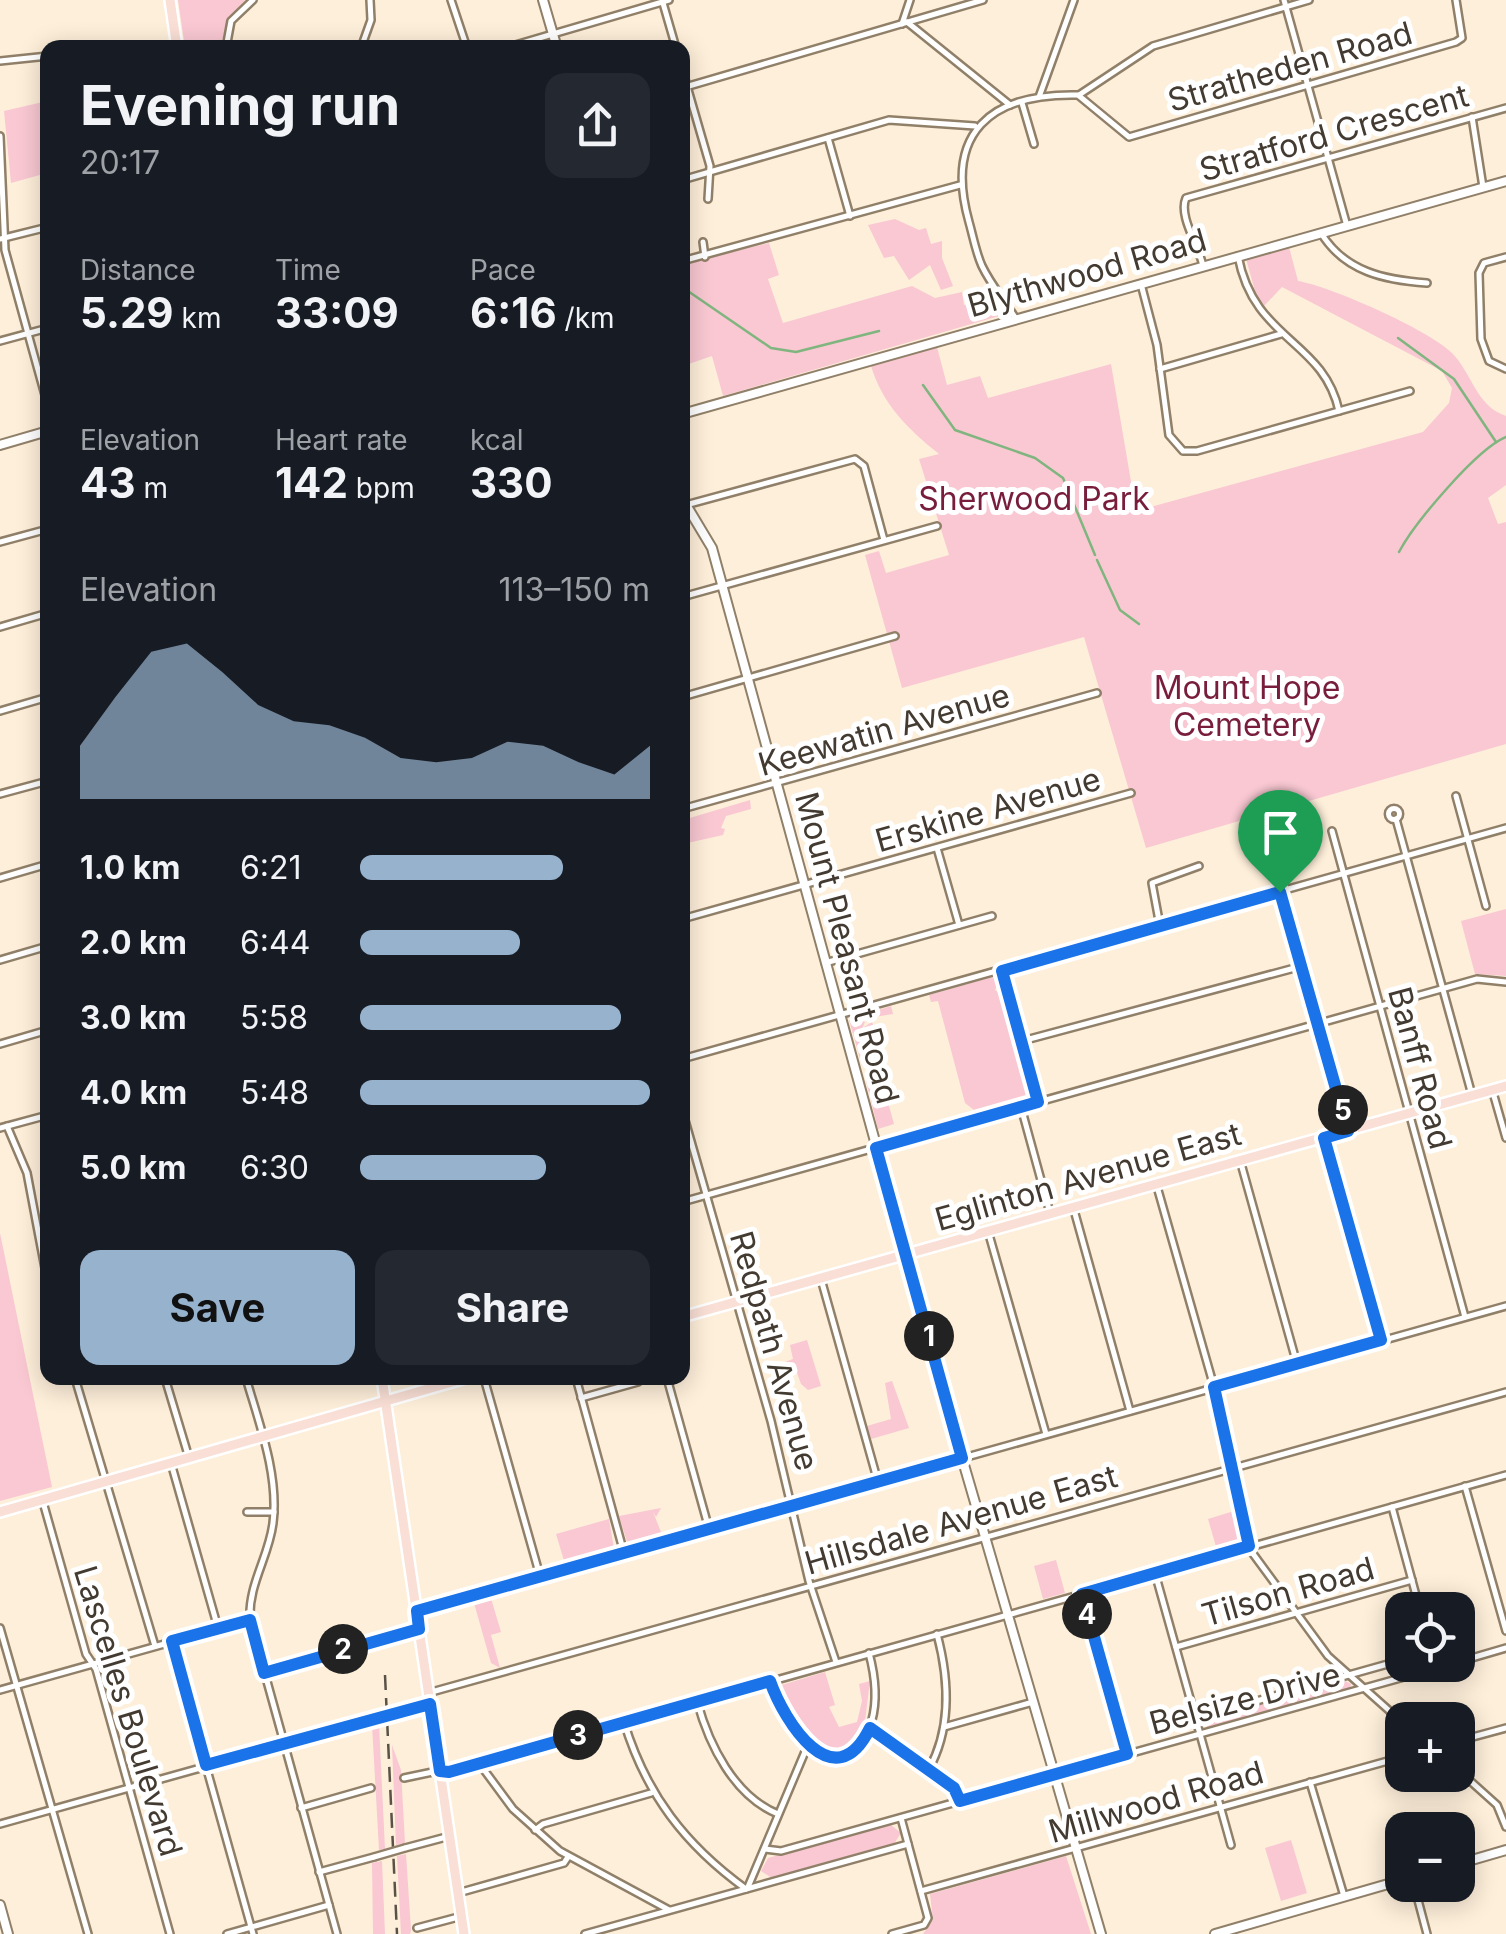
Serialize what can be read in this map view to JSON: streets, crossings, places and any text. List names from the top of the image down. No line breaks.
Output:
{"streets":{"main road":["Blythwood Road","Mount Pleasant Road","Eglinton Avenue East"],"street":["Stratheden Road","Stratford Crescent","Keewatin Avenue","Erskine Avenue","Banff Road","Redpath Avenue","Hillsdale Avenue East","Tilson Road","Belsize Drive","Lascelles Boulevard","Millwood Road"]},"crossings":[["Stratford Crescent","Blythwood Road"],["Keewatin Avenue","Mount Pleasant Road"],["Erskine Avenue","Mount Pleasant Road"],["Mount Pleasant Road","Eglinton Avenue East"],["Mount Pleasant Road","Hillsdale Avenue East"],["Mount Pleasant Road","Belsize Drive"],["Mount Pleasant Road","Millwood Road"],["Banff Road","Eglinton Avenue East"],["Eglinton Avenue East","Redpath Avenue"],["Redpath Avenue","Hillsdale Avenue East"]],"parks":["Sherwood Park","Mount Hope Cemetery"],"page":{"heading":["Evening run","20:17"],"stats":[["Distance","5.29 km"],["Time","33:09"],["Pace","6:16 /km"],["Elevation","43 m"],["Heart rate","142 bpm"],["kcal","330"]],"chart":["Elevation","113–150 m"],"list":[{"name":"1.0 km","note":"6:21"},{"name":"2.0 km","note":"6:44"},{"name":"3.0 km","note":"5:58"},{"name":"4.0 km","note":"5:48"},{"name":"5.0 km","note":"6:30"}],"pins":["5","1","4","2","3"],"buttons":["Save","Share"],"map_buttons":["+","−"]}}
